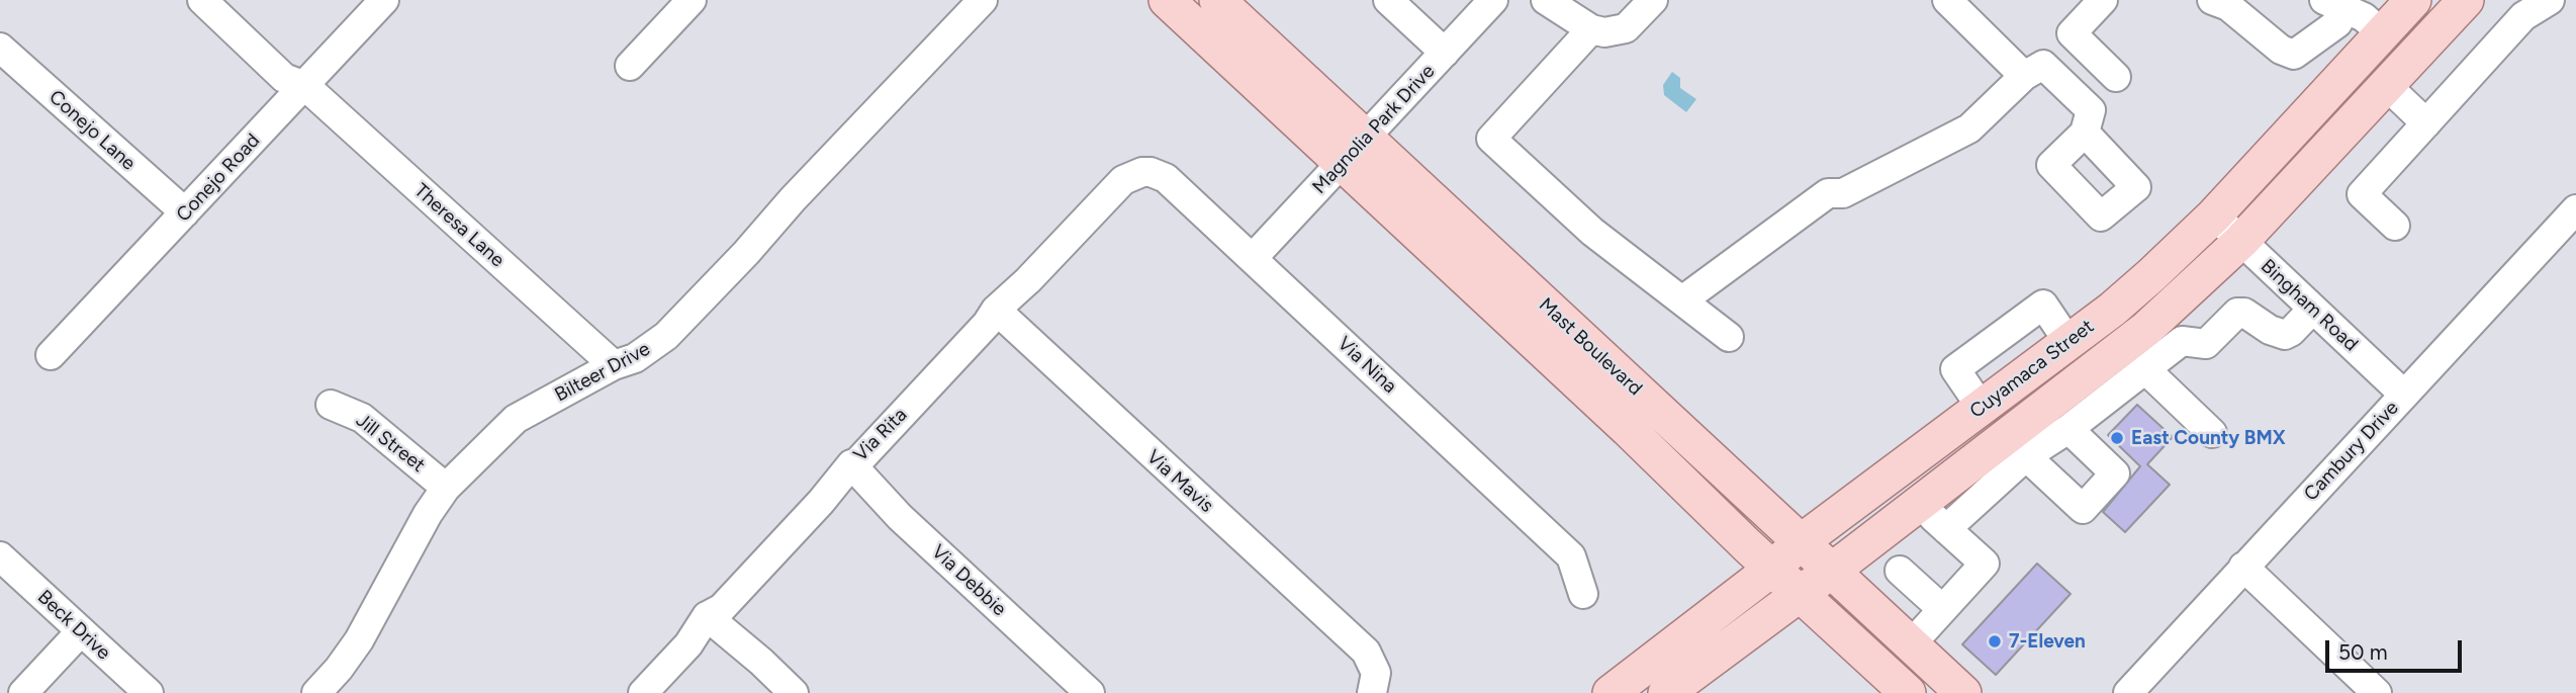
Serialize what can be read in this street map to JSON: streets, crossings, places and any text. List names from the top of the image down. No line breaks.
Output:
{"streets":{"main road":["Mast Boulevard","Cuyamaca Street"],"street":["Magnolia Park Drive","Conejo Lane","Conejo Road","Theresa Lane","Bingham Road","Via Nina","Bilteer Drive","Via Rita","Jill Street","Cambury Drive","Via Mavis","Via Debbie","Beck Drive"]},"crossings":[["Magnolia Park Drive","Mast Boulevard"],["Magnolia Park Drive","Via Nina"],["Conejo Lane","Conejo Road"],["Conejo Road","Theresa Lane"],["Theresa Lane","Bilteer Drive"],["Bingham Road","Cuyamaca Street"],["Bingham Road","Cambury Drive"],["Mast Boulevard","Cuyamaca Street"],["Via Nina","Via Rita"],["Bilteer Drive","Jill Street"],["Via Rita","Via Mavis"],["Via Rita","Via Debbie"]],"places":["East County BMX","7-Eleven"],"scale_bar":"50 m"}
